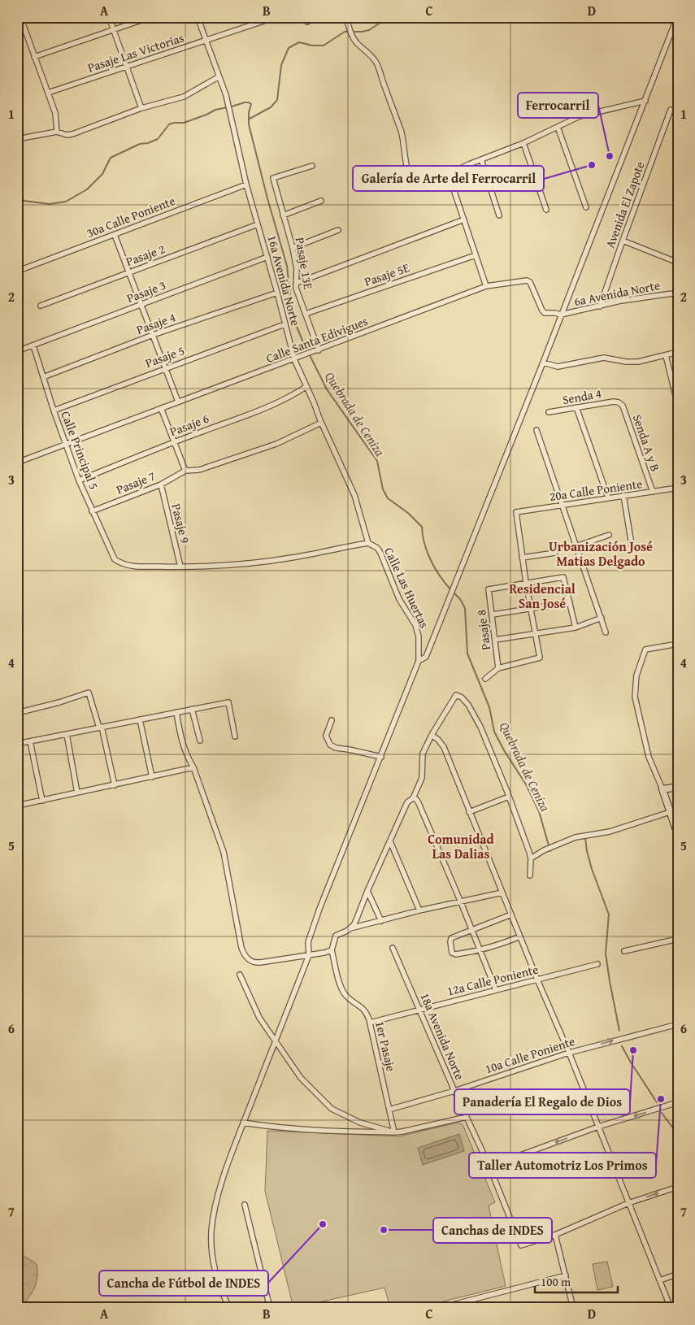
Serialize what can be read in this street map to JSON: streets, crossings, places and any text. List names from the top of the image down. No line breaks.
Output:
{"streets":{"street":["Pasaje Las Victorias","Avenida El Zapote","30a Calle Poniente","Pasaje 2","Pasaje 13E","Pasaje 5E","16a Avenida Norte","Pasaje 3","6a Avenida Norte","Pasaje 4","Calle Santa Edivigues","Pasaje 5","Senda 4","Pasaje 6","Senda A y B","Calle Principal 5","Pasaje 7","20a Calle Poniente","Pasaje 9","Calle Las Huertas","Pasaje 8","12a Calle Poniente","18a Avenida Norte","1er Pasaje","10a Calle Poniente"]},"crossings":[["Pasaje Las Victorias","16a Avenida Norte"],["Avenida El Zapote","6a Avenida Norte"],["30a Calle Poniente","16a Avenida Norte"],["Pasaje 2","16a Avenida Norte"],["Pasaje 13E","Pasaje 5E"],["Pasaje 13E","Calle Santa Edivigues"],["16a Avenida Norte","Pasaje 3"],["16a Avenida Norte","Pasaje 4"],["16a Avenida Norte","Calle Santa Edivigues"],["16a Avenida Norte","Pasaje 5"],["16a Avenida Norte","Pasaje 6"],["16a Avenida Norte","Calle Las Huertas"],["Pasaje 3","Calle Principal 5"],["6a Avenida Norte","Calle Santa Edivigues"],["Pasaje 4","Calle Principal 5"],["Calle Santa Edivigues","Calle Principal 5"],["Pasaje 5","Calle Principal 5"],["Senda 4","Senda A y B"],["Pasaje 6","Calle Principal 5"],["Senda A y B","20a Calle Poniente"],["Calle Principal 5","Pasaje 7"],["Calle Principal 5","Calle Las Huertas"],["Pasaje 7","Pasaje 9"],["Pasaje 9","Calle Las Huertas"],["12a Calle Poniente","18a Avenida Norte"],["12a Calle Poniente","1er Pasaje"],["18a Avenida Norte","10a Calle Poniente"],["1er Pasaje","10a Calle Poniente"]],"one_way":["10a Calle Poniente"],"districts":["Urbanización José Matias Delgado","Residencial San José","Comunidad Las Dalias"],"water":["Quebrada de Ceniza"],"places":["Ferrocarril","Galería de Arte del Ferrocarril","Panadería El Regalo de Dios","Taller Automotriz Los Primos","Cancha de Fútbol de INDES","Canchas de INDES"],"scale_bar":"100 m","grid":{"columns":["A","B","C","D"],"rows":["1","2","3","4","5","6","7"]}}
